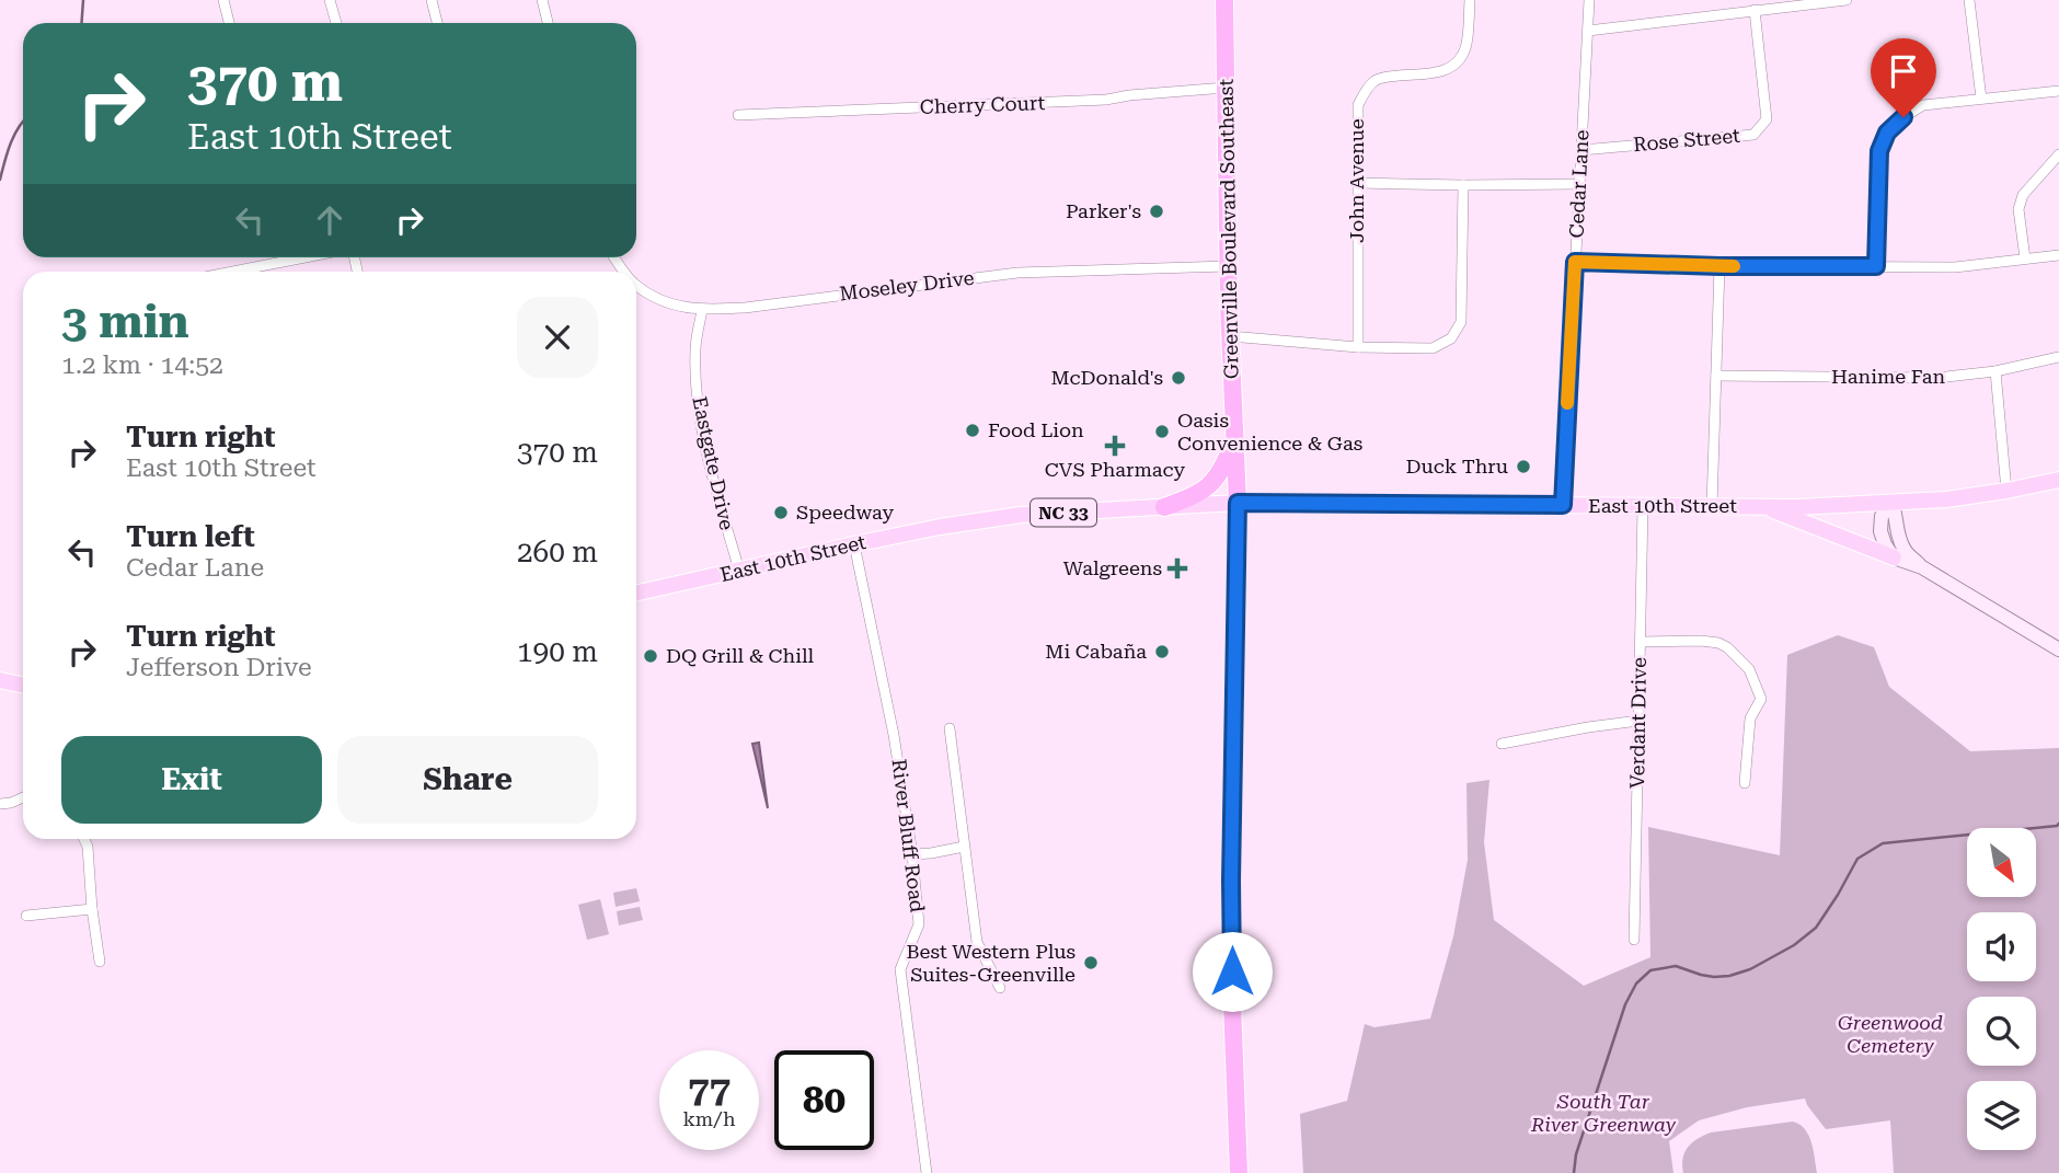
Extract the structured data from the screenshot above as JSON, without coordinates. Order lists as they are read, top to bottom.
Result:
{
  "streets": {
    "highway": ["Greenville Boulevard Southeast"],
    "main road": ["East 10th Street", "NC 33"],
    "street": [
      "Cherry Court",
      "Rose Street",
      "John Avenue",
      "Cedar Lane",
      "Moseley Drive",
      "Hanime Fan",
      "Eastgate Drive",
      "Verdant Drive",
      "River Bluff Road"
    ]
  },
  "crossings": [
    ["Cherry Court", "Greenville Boulevard Southeast"],
    ["Rose Street", "Cedar Lane"],
    ["Cedar Lane", "East 10th Street"],
    ["Greenville Boulevard Southeast", "Moseley Drive"],
    ["Greenville Boulevard Southeast", "East 10th Street"],
    ["Moseley Drive", "Eastgate Drive"],
    ["Eastgate Drive", "East 10th Street"],
    ["East 10th Street", "Verdant Drive"],
    ["East 10th Street", "River Bluff Road"]
  ],
  "parks": ["Greenwood Cemetery", "South Tar River Greenway"],
  "places": {
    "other": [
      "Parker's",
      "McDonald's",
      "Food Lion",
      "Oasis Convenience & Gas",
      "Duck Thru",
      "Speedway",
      "Mi Cabaña",
      "DQ Grill & Chill",
      "Best Western Plus Suites-Greenville"
    ],
    "health": ["CVS Pharmacy", "Walgreens"]
  },
  "north": "bottom right",
  "page": {
    "turn": ["370 m", "East 10th Street"],
    "heading": ["3 min", "1.2 km · 14:52"],
    "list": [
      {
        "name": "Turn right",
        "note": "East 10th Street",
        "value": "370 m"
      },
      {
        "name": "Turn left",
        "note": "Cedar Lane",
        "value": "260 m"
      },
      {
        "name": "Turn right",
        "note": "Jefferson Drive",
        "value": "190 m"
      }
    ],
    "buttons": ["Exit", "Share"],
    "speed": "77 km/h",
    "limit": "80"
  }
}
